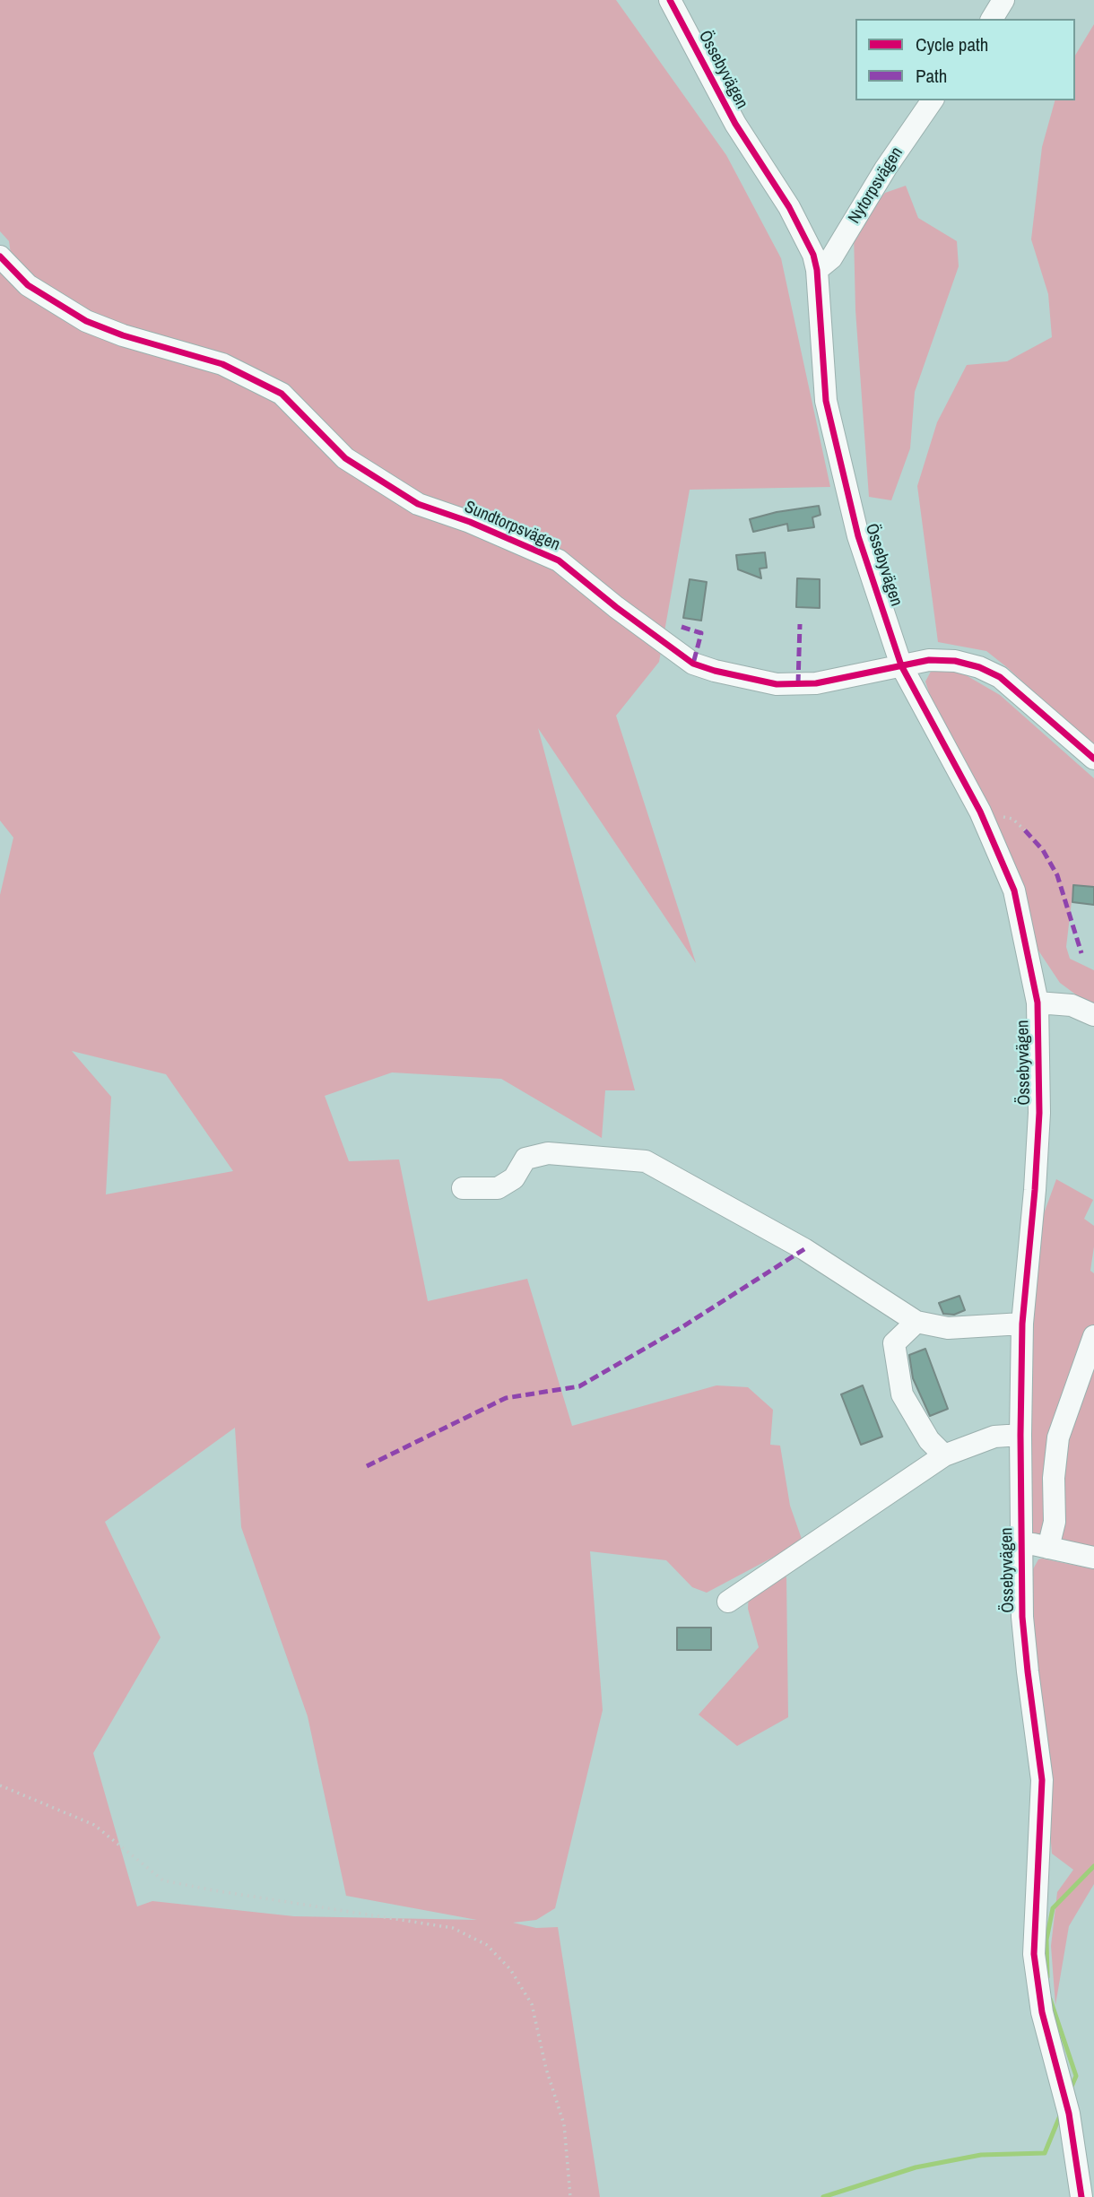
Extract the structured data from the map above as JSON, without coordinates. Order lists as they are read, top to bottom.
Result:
{
  "streets": {
    "street": ["Össebyvägen", "Nytorpsvägen", "Sundtorpsvägen"]
  },
  "crossings": [
    ["Össebyvägen", "Nytorpsvägen"],
    ["Össebyvägen", "Sundtorpsvägen"]
  ],
  "legend": ["Cycle path", "Path"]
}
